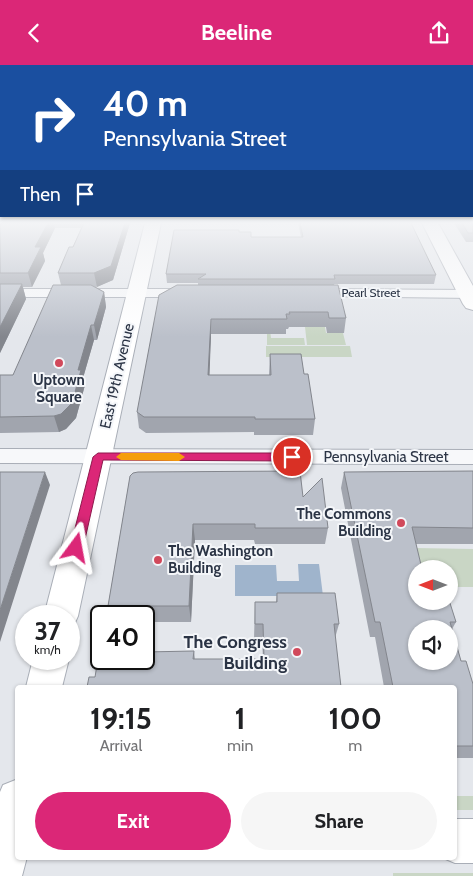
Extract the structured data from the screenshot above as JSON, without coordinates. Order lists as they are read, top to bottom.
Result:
{
  "streets": {
    "street": ["Pearl Street", "East 19th Avenue", "Pennsylvania Street"]
  },
  "crossings": [
    ["East 19th Avenue", "Pennsylvania Street"]
  ],
  "places": [
    "Uptown Square",
    "The Commons Building",
    "The Washington Building",
    "The Congress Building"
  ],
  "north": "left",
  "page": {
    "header": "Beeline",
    "turn": ["40 m", "Pennsylvania Street"],
    "then": "Then",
    "speed": "37 km/h",
    "limit": "40",
    "eta": [
      "19:15",
      "Arrival",
      "1",
      "min",
      "100",
      "m"
    ],
    "buttons": ["Exit", "Share"]
  }
}
